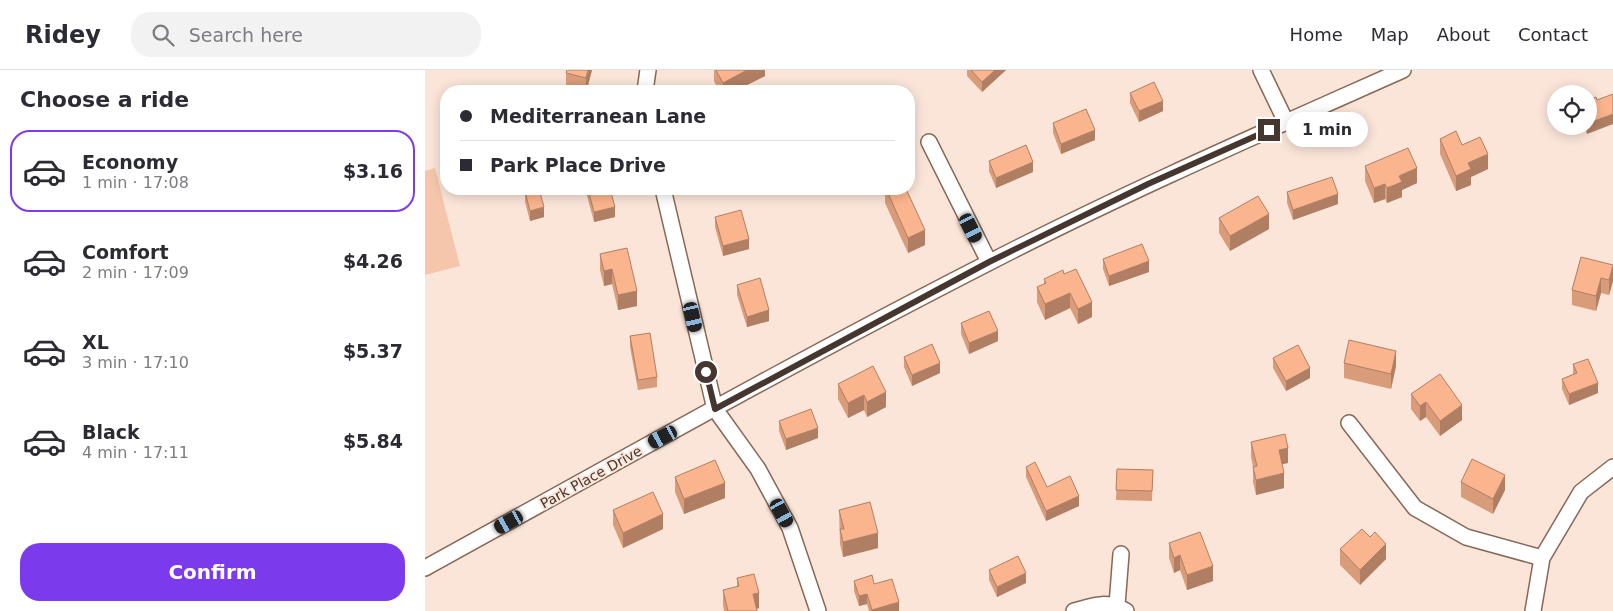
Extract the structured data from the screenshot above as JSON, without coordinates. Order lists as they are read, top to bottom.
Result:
{
  "streets": {
    "street": ["Park Place Drive"]
  },
  "page": {
    "header": "Ridey",
    "search": "Search here",
    "nav": [
      "Home",
      "Map",
      "About",
      "Contact"
    ],
    "heading": "Choose a ride",
    "banner": ["Mediterranean Lane", "Park Place Drive"],
    "bubble": "1 min",
    "list": [
      {
        "name": "Economy",
        "note": "1 min · 17:08",
        "value": "$3.16"
      },
      {
        "name": "Comfort",
        "note": "2 min · 17:09",
        "value": "$4.26"
      },
      {
        "name": "XL",
        "note": "3 min · 17:10",
        "value": "$5.37"
      },
      {
        "name": "Black",
        "note": "4 min · 17:11",
        "value": "$5.84"
      }
    ],
    "buttons": "Confirm"
  }
}
